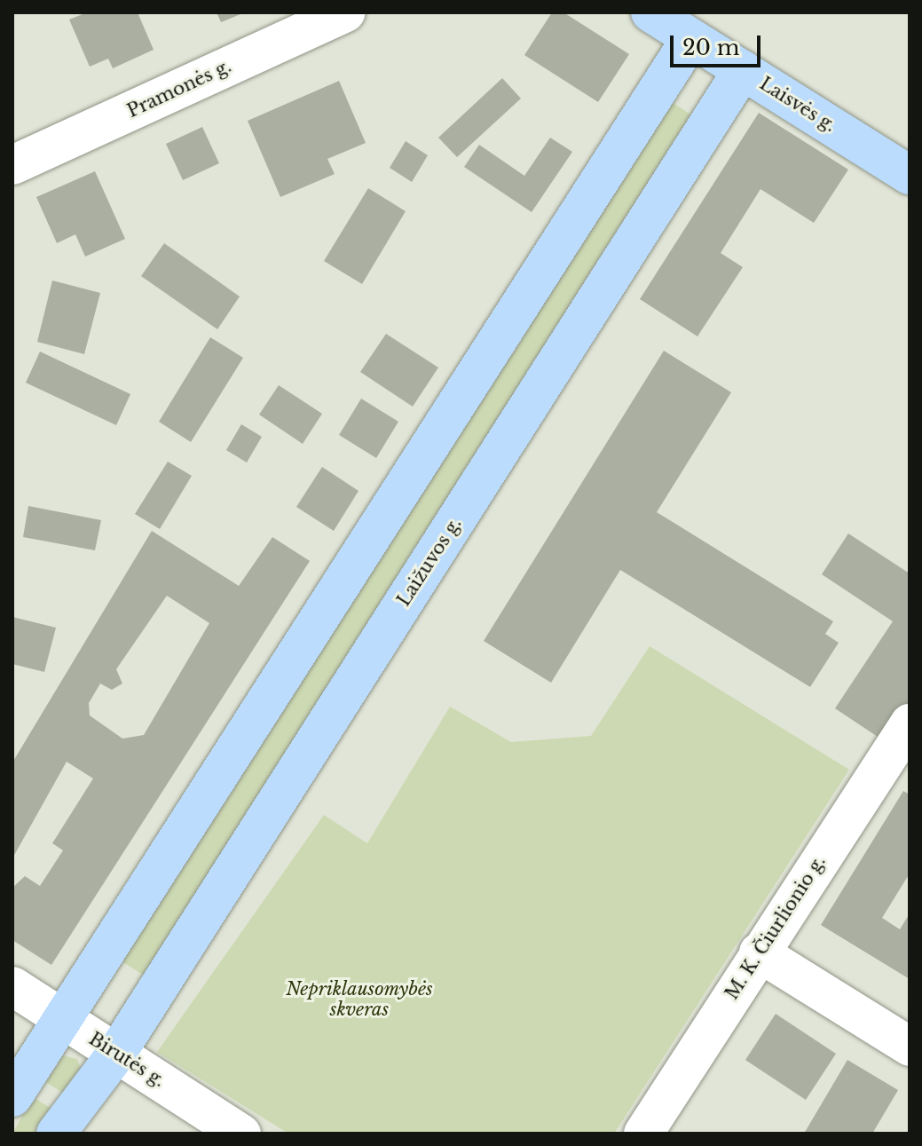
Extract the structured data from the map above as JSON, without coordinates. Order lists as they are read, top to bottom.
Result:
{
  "streets": {
    "main road": ["Laisvės g.", "Laižuvos g."],
    "street": ["Pramonės g.", "M. K. Čiurlionio g.", "Birutės g."]
  },
  "crossings": [
    ["Laisvės g.", "Laižuvos g."],
    ["Laižuvos g.", "Birutės g."]
  ],
  "parks": ["Nepriklausomybės skveras"],
  "scale_bar": "20 m"
}
